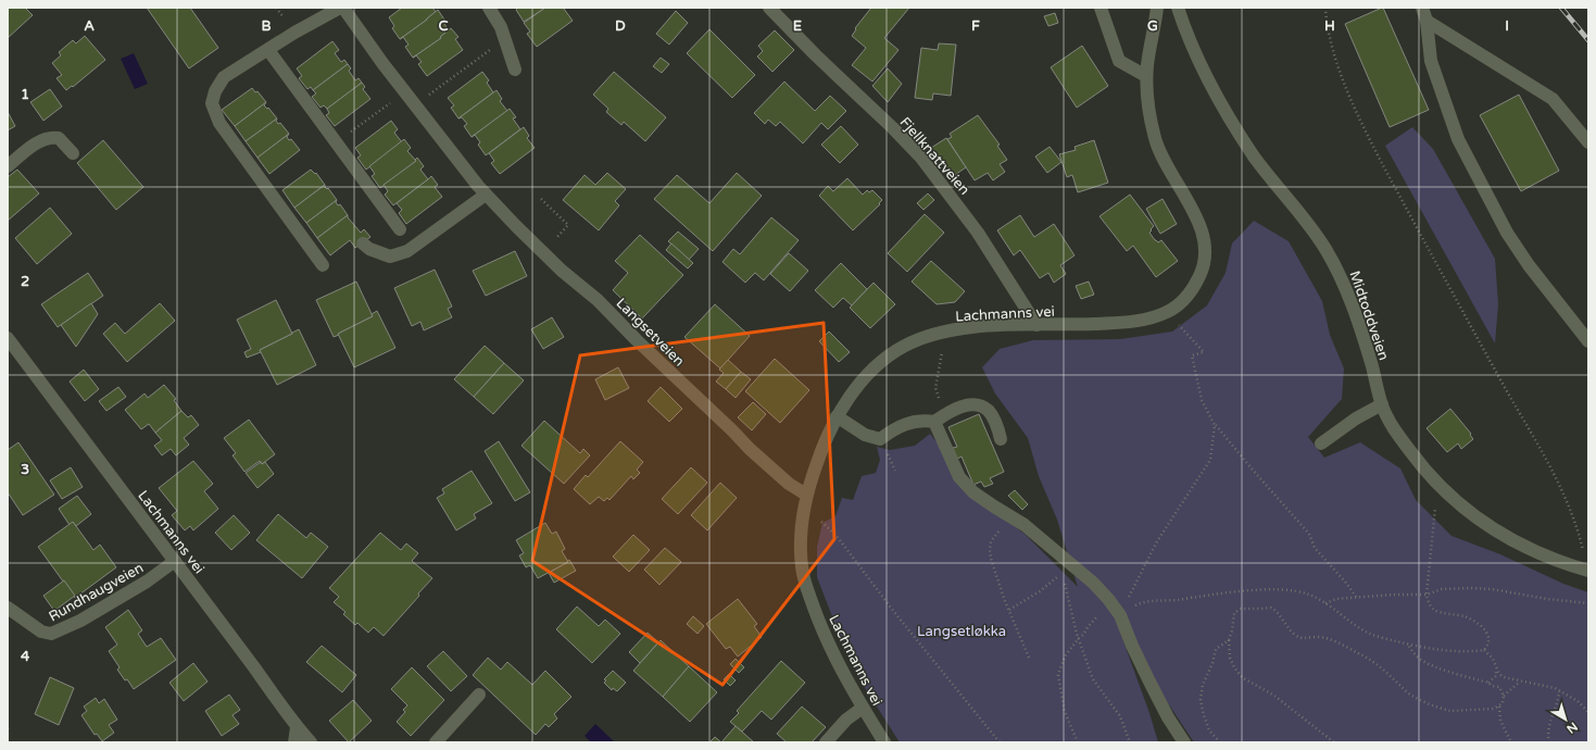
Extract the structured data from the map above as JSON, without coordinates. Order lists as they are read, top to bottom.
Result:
{
  "streets": {
    "street": [
      "Fjellknattveien",
      "Lachmanns vei",
      "Midtoddveien",
      "Langsetveien",
      "Rundhaugveien"
    ]
  },
  "crossings": [
    ["Fjellknattveien", "Lachmanns vei"],
    ["Lachmanns vei", "Langsetveien"],
    ["Lachmanns vei", "Rundhaugveien"]
  ],
  "parks": ["Langsetløkka"],
  "north": "bottom right",
  "grid": {
    "columns": [
      "A",
      "B",
      "C",
      "D",
      "E",
      "F",
      "G",
      "H",
      "I"
    ],
    "rows": [
      "1",
      "2",
      "3",
      "4"
    ]
  }
}
